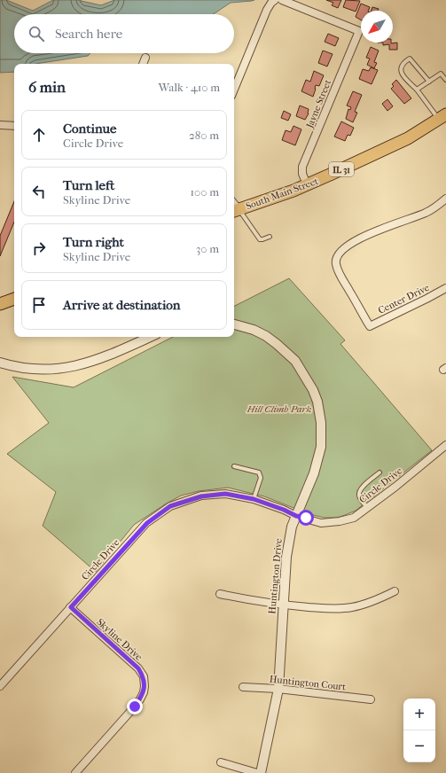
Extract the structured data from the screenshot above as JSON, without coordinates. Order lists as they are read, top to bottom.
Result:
{
  "streets": {
    "main road": ["IL 31", "South Main Street"],
    "street": [
      "Jayne Street",
      "Center Drive",
      "Circle Drive",
      "Huntington Drive",
      "Skyline Drive",
      "Huntington Court"
    ]
  },
  "crossings": [
    ["Jayne Street", "South Main Street"],
    ["Circle Drive", "Huntington Drive"],
    ["Circle Drive", "Skyline Drive"],
    ["Huntington Drive", "Huntington Court"]
  ],
  "parks": ["Hill Climb Park"],
  "north": "bottom left",
  "page": {
    "search": "Search here",
    "heading": ["6 min", "Walk · 410 m"],
    "list": [
      ["Continue", "Circle Drive", "280 m"],
      ["Turn left", "Skyline Drive", "100 m"],
      ["Turn right", "Skyline Drive", "30 m"],
      "Arrive at destination"
    ],
    "map_buttons": ["+", "−"]
  }
}
